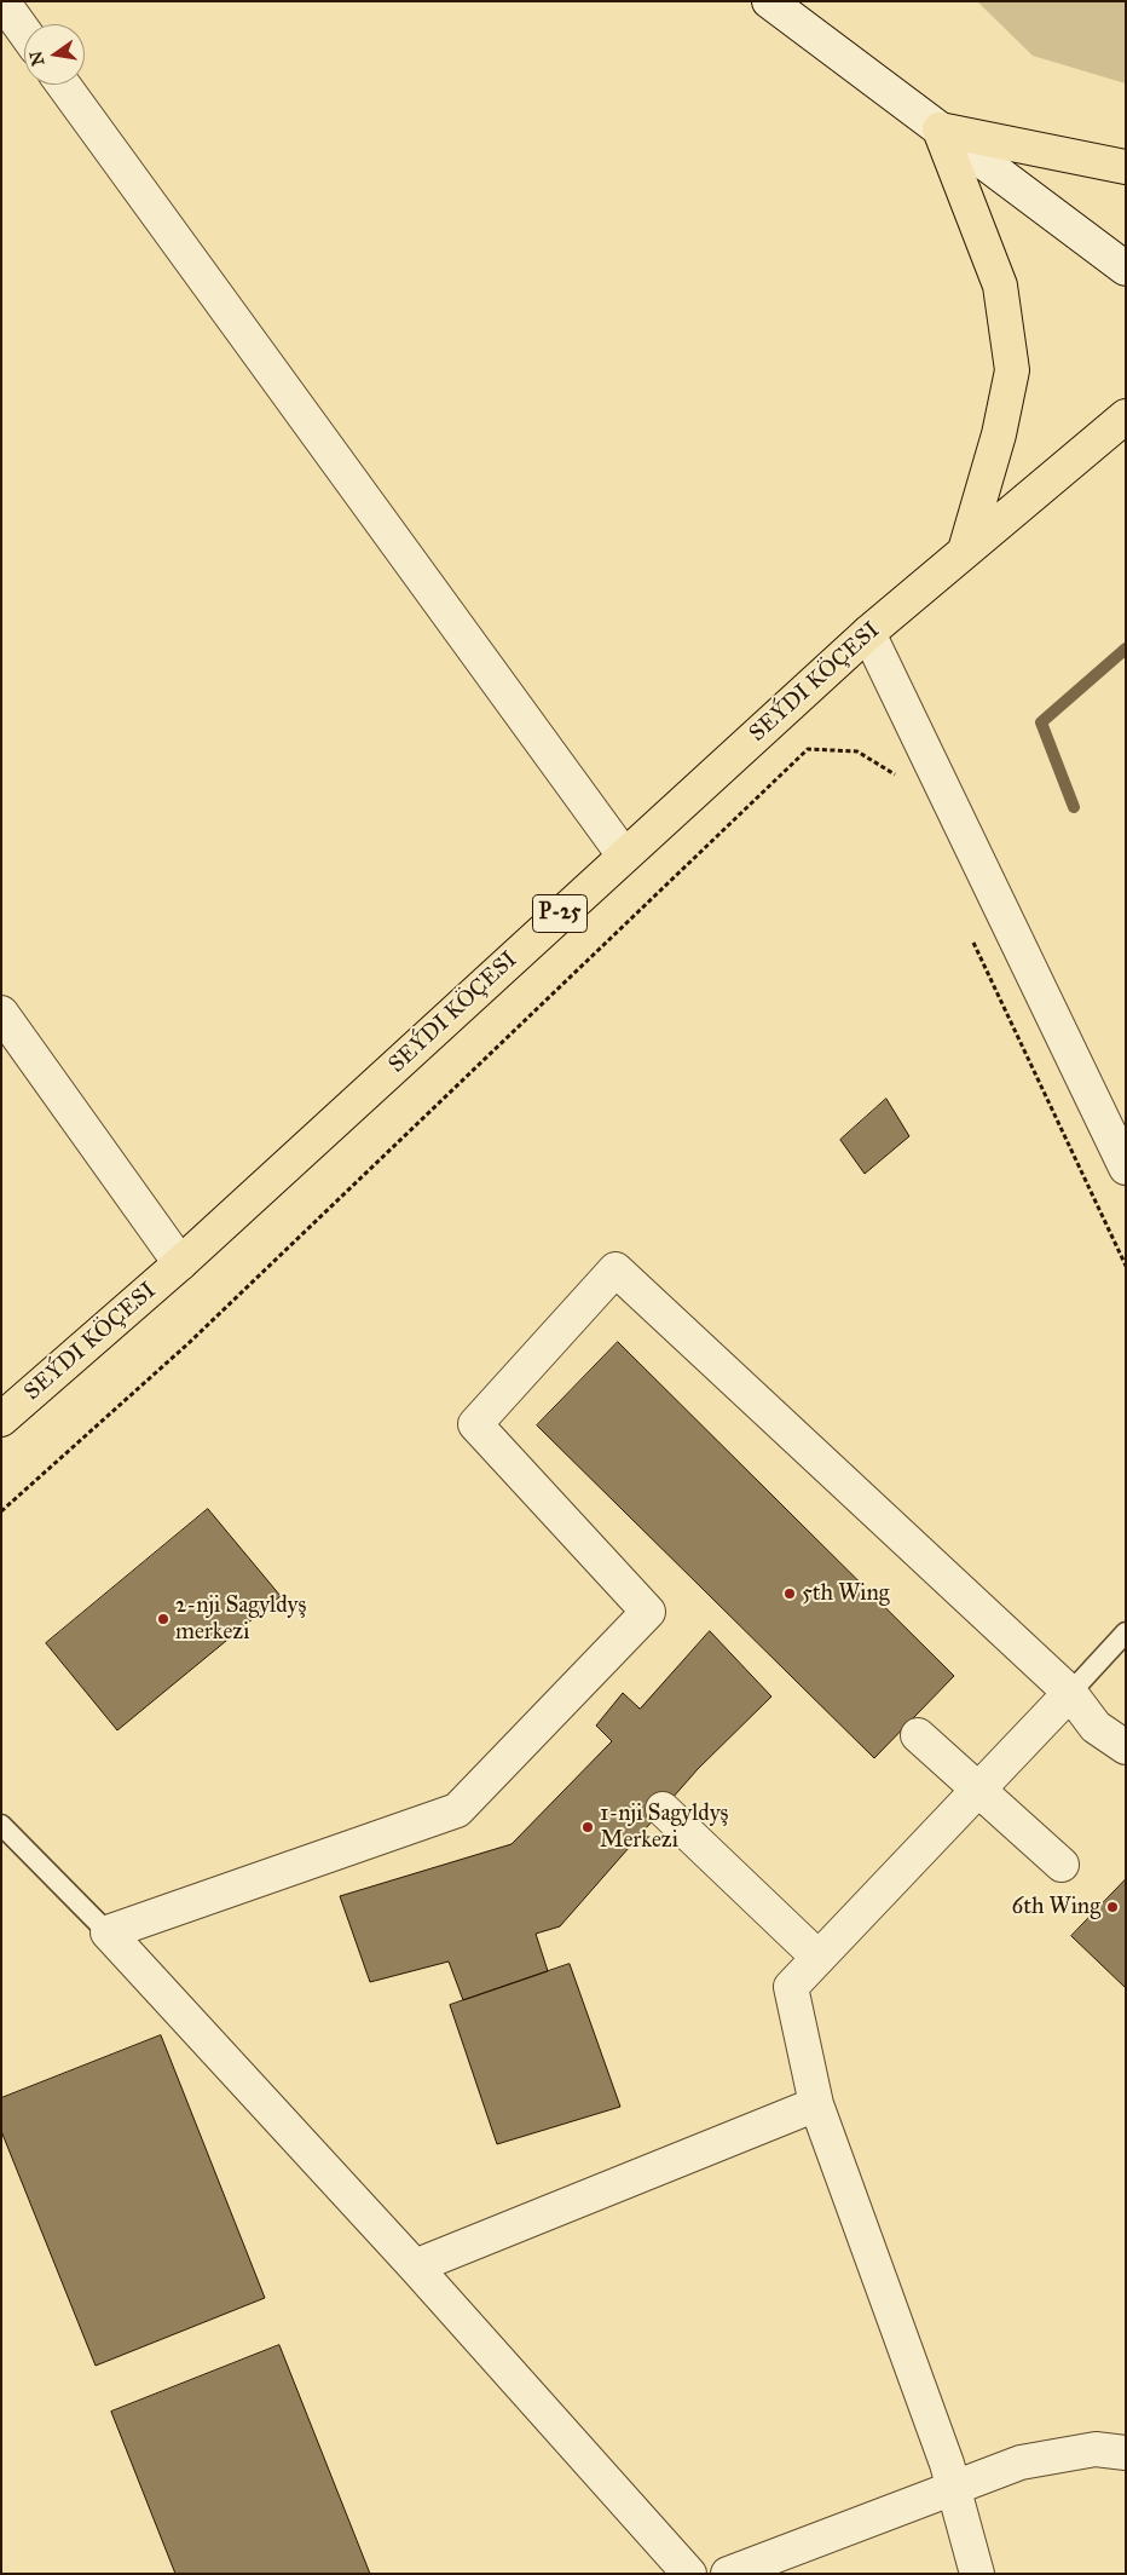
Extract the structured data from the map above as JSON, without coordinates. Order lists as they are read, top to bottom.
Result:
{
  "streets": {
    "main road": ["SEÝDI KÖÇESI", "P-25"]
  },
  "places": [
    "5th Wing",
    "2-nji Sagyldyş merkezi",
    "1-nji Sagyldyş Merkezi",
    "6th Wing"
  ],
  "north": "left"
}
